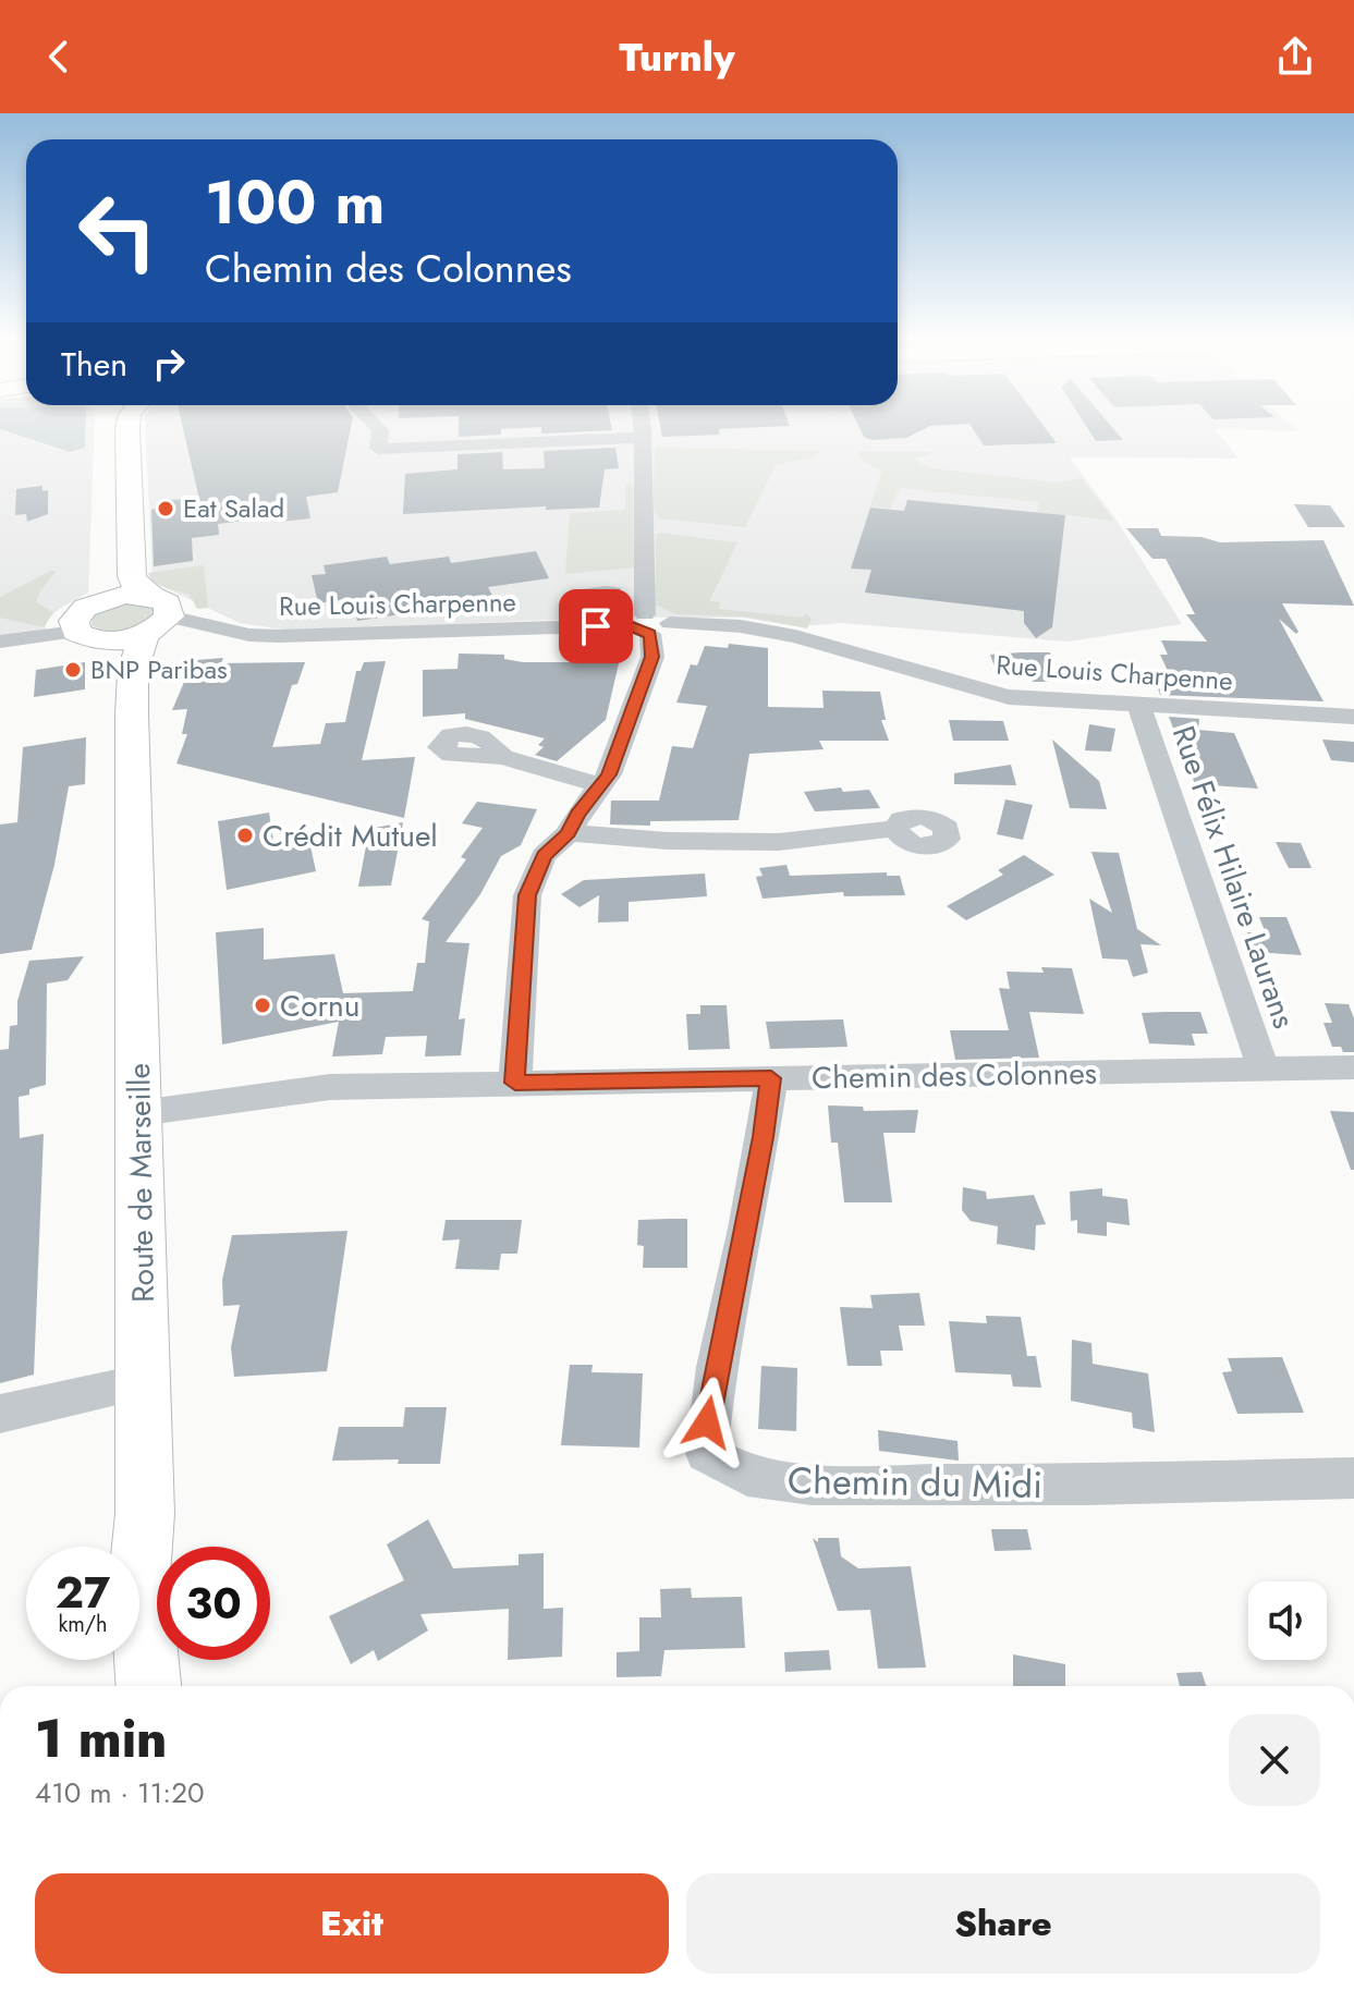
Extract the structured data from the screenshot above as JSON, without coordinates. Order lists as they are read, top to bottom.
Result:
{
  "streets": {
    "main road": ["Route de Marseille"],
    "street": [
      "Rue Louis Charpenne",
      "Rue Félix Hilaire Laurans",
      "Chemin des Colonnes",
      "Chemin du Midi"
    ]
  },
  "crossings": [
    ["Rue Louis Charpenne", "Rue Félix Hilaire Laurans"],
    ["Rue Félix Hilaire Laurans", "Chemin des Colonnes"],
    ["Chemin des Colonnes", "Route de Marseille"],
    ["Chemin des Colonnes", "Chemin du Midi"]
  ],
  "places": [
    "Eat Salad",
    "BNP Paribas",
    "Crédit Mutuel",
    "Cornu"
  ],
  "page": {
    "header": "Turnly",
    "turn": ["100 m", "Chemin des Colonnes"],
    "then": "Then",
    "speed": "27 km/h",
    "limit": "30",
    "heading": ["1 min", "410 m · 11:20"],
    "buttons": ["Exit", "Share"]
  }
}
